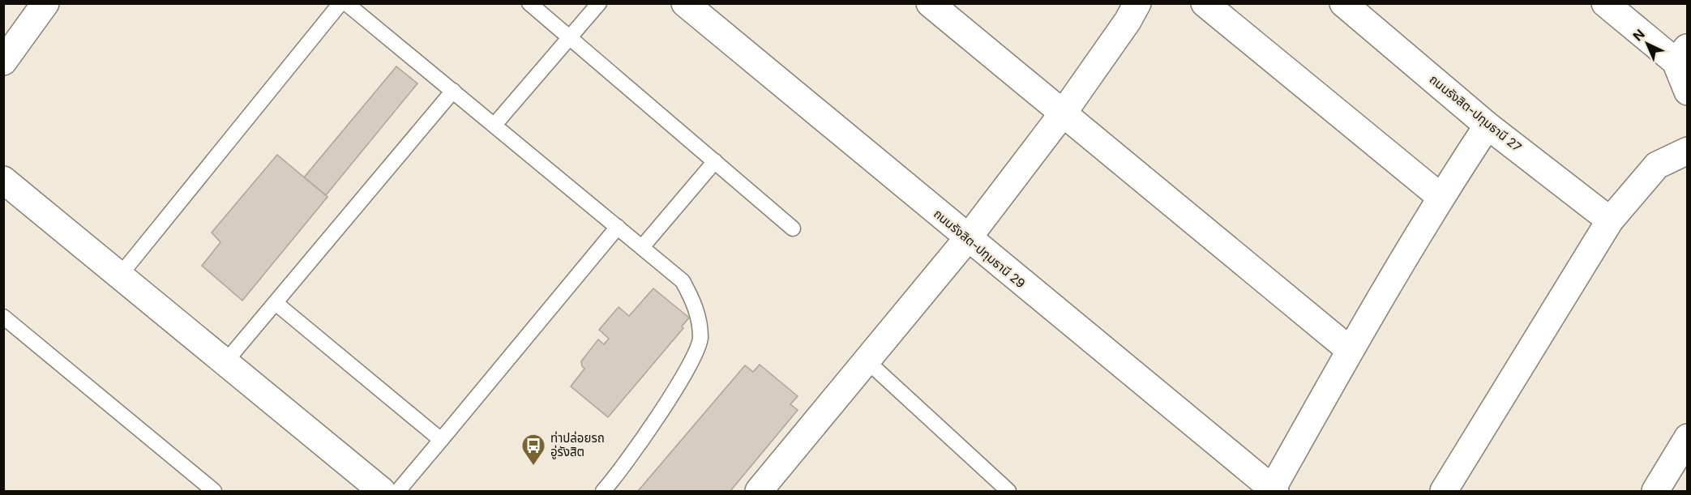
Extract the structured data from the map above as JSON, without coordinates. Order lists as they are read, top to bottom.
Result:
{
  "streets": {
    "street": ["ถนนรังสิต-ปทุมธานี 27", "ถนนรังสิต-ปทุมธานี 29"]
  },
  "places": {
    "bus stop": ["ท่าปล่อยรถ อู่รังสิต"]
  },
  "north": "top left"
}
